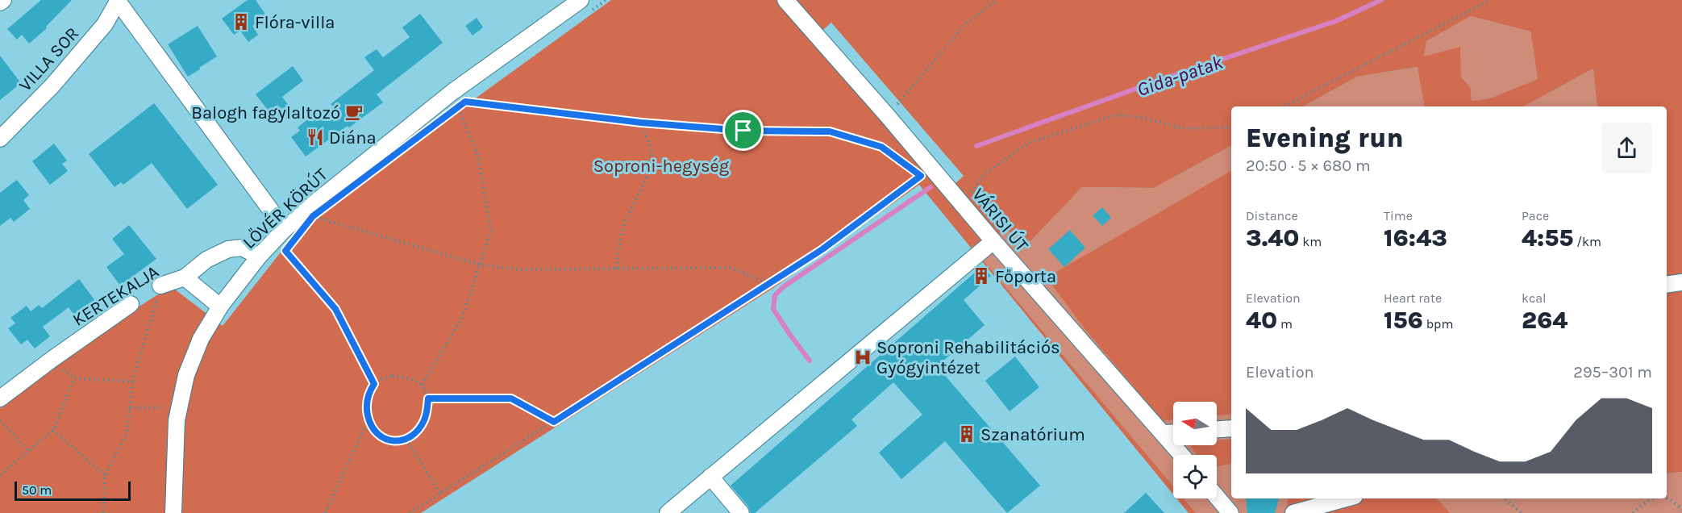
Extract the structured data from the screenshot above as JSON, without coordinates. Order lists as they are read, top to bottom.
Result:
{
  "streets": {
    "street": [
      "VILLA SOR",
      "LŐVÉR KÖRÚT",
      "VÁRISI ÚT",
      "KERTEKALJA"
    ]
  },
  "crossings": [
    ["LŐVÉR KÖRÚT", "KERTEKALJA"]
  ],
  "water": ["Gida-patak"],
  "parks": ["Soproni-hegység"],
  "places": {
    "building": ["Flóra-villa", "Főporta", "Szanatórium"],
    "cafe": ["Balogh fagylaltozó"],
    "restaurant": ["Diána"],
    "hospital": ["Soproni Rehabilitációs Gyógyintézet"]
  },
  "scale_bar": "50 m",
  "north": "left",
  "page": {
    "heading": ["Evening run", "20:50 · 5 × 680 m"],
    "stats": [
      ["Distance", "3.40 km"],
      ["Time", "16:43"],
      ["Pace", "4:55 /km"],
      ["Elevation", "40 m"],
      ["Heart rate", "156 bpm"],
      ["kcal", "264"]
    ],
    "chart": ["Elevation", "295–301 m"],
    "scale": "50 m"
  }
}
